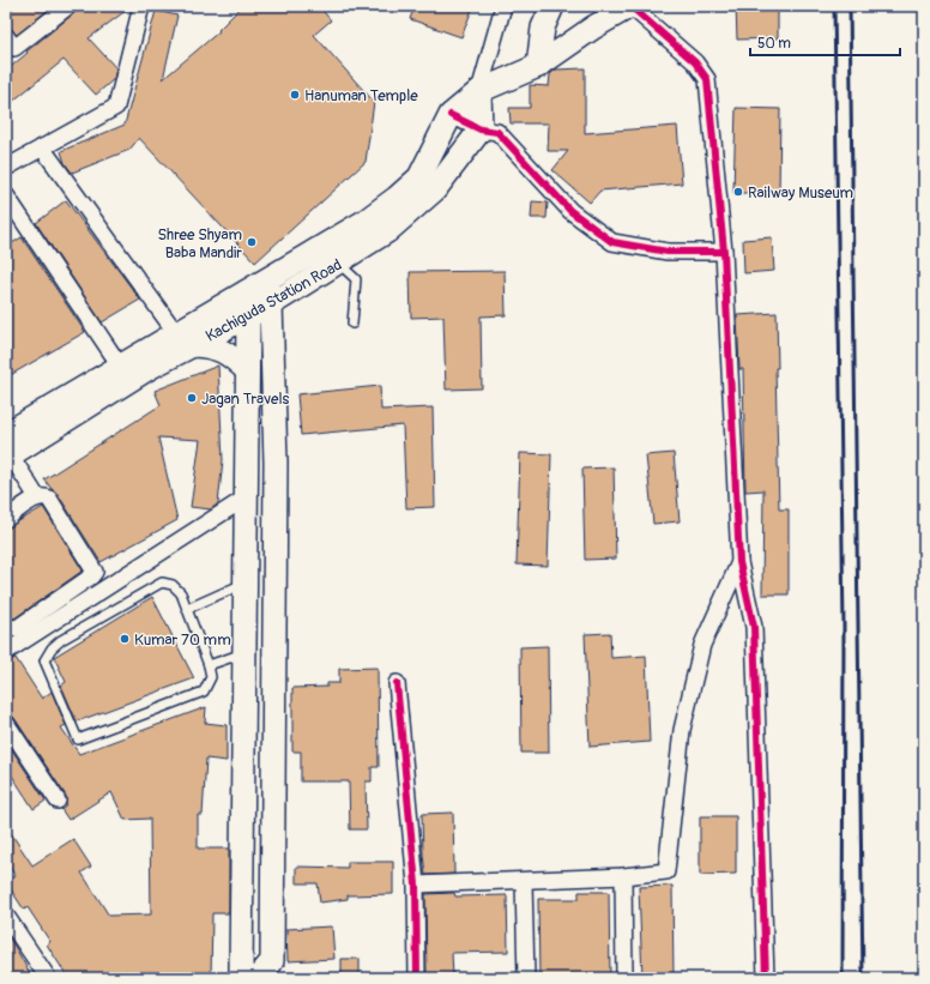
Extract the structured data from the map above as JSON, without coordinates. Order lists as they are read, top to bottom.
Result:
{
  "streets": {
    "main road": ["Kachiguda Station Road"]
  },
  "places": [
    "Hanuman Temple",
    "Railway Museum",
    "Shree Shyam Baba Mandir",
    "Jagan Travels",
    "Kumar 70 mm"
  ],
  "scale_bar": "50 m"
}
